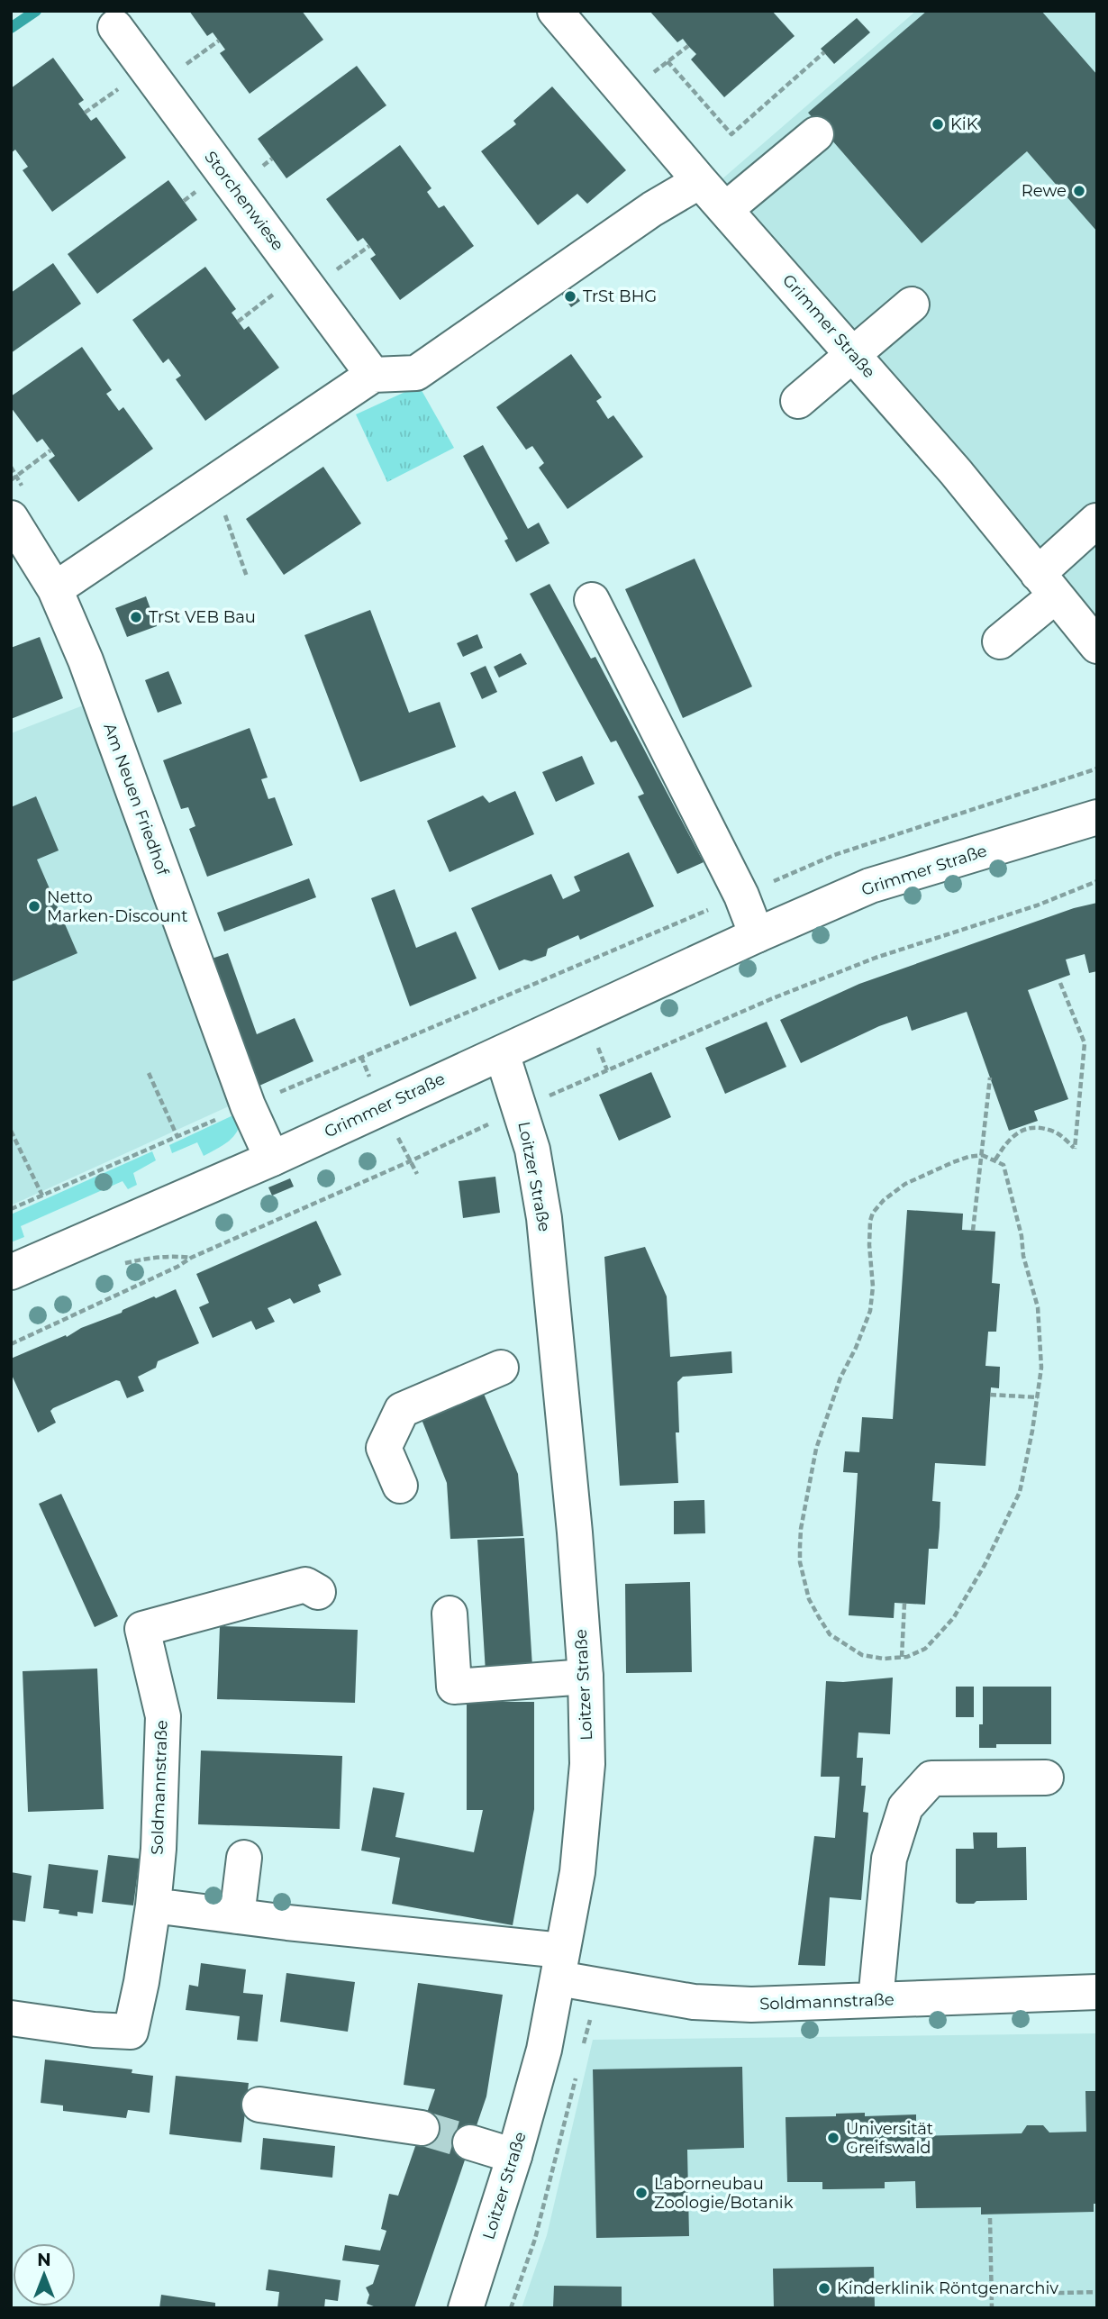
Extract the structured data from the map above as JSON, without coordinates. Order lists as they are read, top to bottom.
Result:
{
  "streets": {
    "street": [
      "Storchenwiese",
      "Grimmer Straße",
      "Am Neuen Friedhof",
      "Loitzer Straße",
      "Soldmannstraße"
    ]
  },
  "crossings": [
    ["Grimmer Straße", "Am Neuen Friedhof"],
    ["Grimmer Straße", "Loitzer Straße"],
    ["Loitzer Straße", "Soldmannstraße"]
  ],
  "places": [
    "KiK",
    "Rewe",
    "TrSt BHG",
    "TrSt VEB Bau",
    "Netto Marken-Discount",
    "Universität Greifswald",
    "Laborneubau Zoologie/Botanik",
    "Kinderklinik Röntgenarchiv"
  ],
  "north": "top"
}
